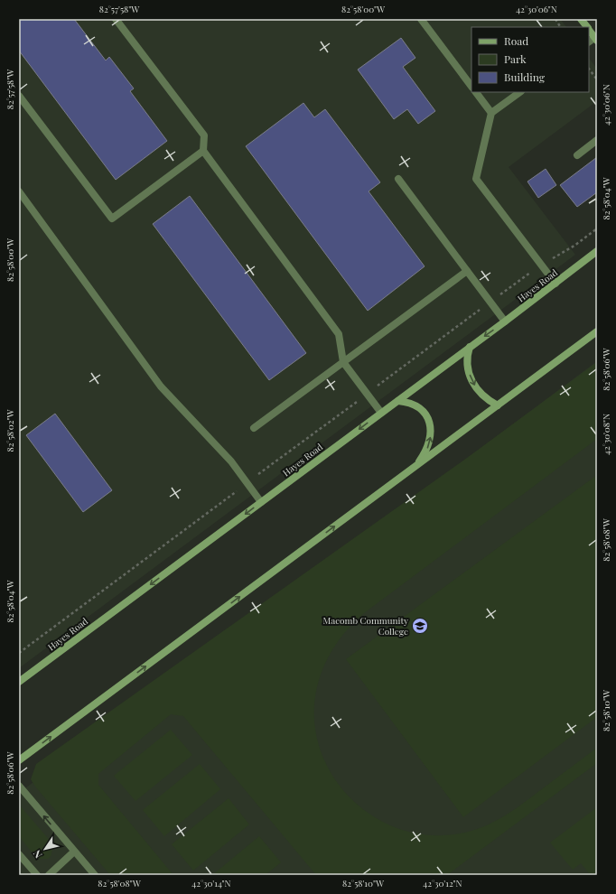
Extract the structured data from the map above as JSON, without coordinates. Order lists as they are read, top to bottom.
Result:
{
  "streets": {
    "street": ["Hayes Road"]
  },
  "places": {
    "school or university": ["Macomb Community College"]
  },
  "legend": ["Road", "Park", "Building"],
  "north": "bottom left",
  "coordinates": [
    "82°57'58\"W",
    "82°58'00\"W",
    "42°30'06\"N",
    "82°58'04\"W",
    "82°58'06\"W",
    "82°58'02\"W",
    "42°30'08\"N",
    "82°58'08\"W",
    "82°58'10\"W",
    "42°30'14\"N",
    "42°30'12\"N"
  ]
}
